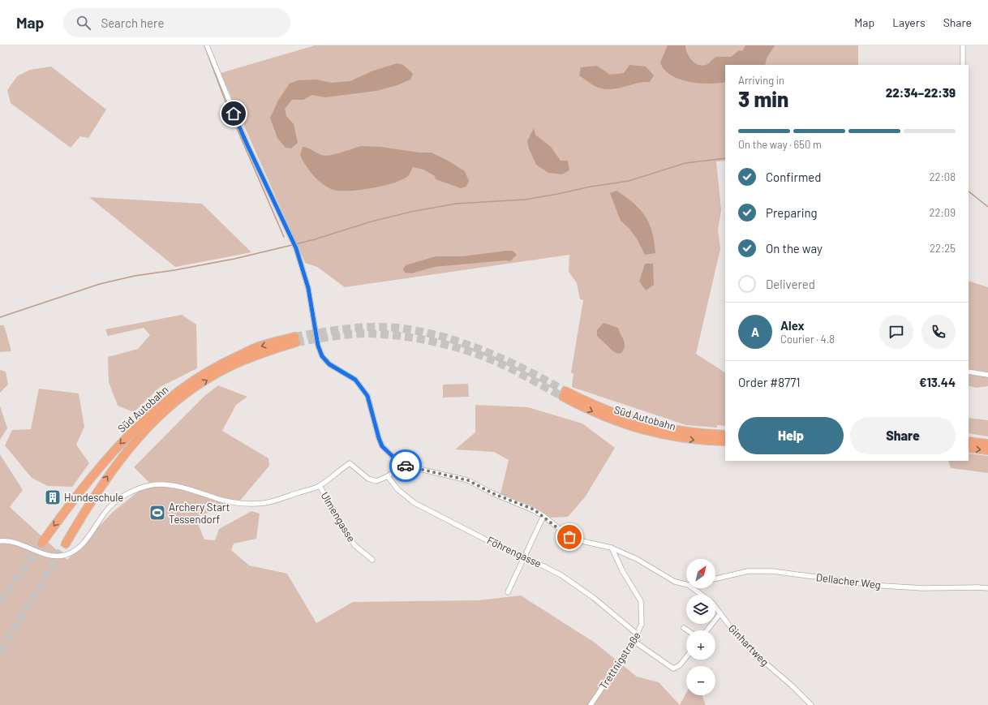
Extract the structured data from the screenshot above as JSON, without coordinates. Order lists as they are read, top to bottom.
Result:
{
  "streets": {
    "highway": ["Süd Autobahn"],
    "street": [
      "Ulmengasse",
      "Föhrengasse",
      "Dellacher Weg",
      "Ginhartweg",
      "Trettnigstraße"
    ]
  },
  "crossings": [
    ["Föhrengasse", "Trettnigstraße"]
  ],
  "places": {
    "building": ["Hundeschule"],
    "sports": ["Archery Start Tessendorf"]
  },
  "north": "top right",
  "page": {
    "header": "Map",
    "search": "Search here",
    "nav": ["Map", "Layers", "Share"],
    "heading": ["3 min", "Arriving in", "22:34–22:39"],
    "panel": [
      "Alex",
      "Courier · 4.8",
      "Order #8771",
      "€13.44"
    ],
    "bar": "On the way · 650 m",
    "list": [
      ["Confirmed", "22:08"],
      ["Preparing", "22:09"],
      ["On the way", "22:25"],
      "Delivered"
    ],
    "round": "A",
    "buttons": ["Help", "Share"],
    "map_buttons": ["+", "−"]
  }
}
